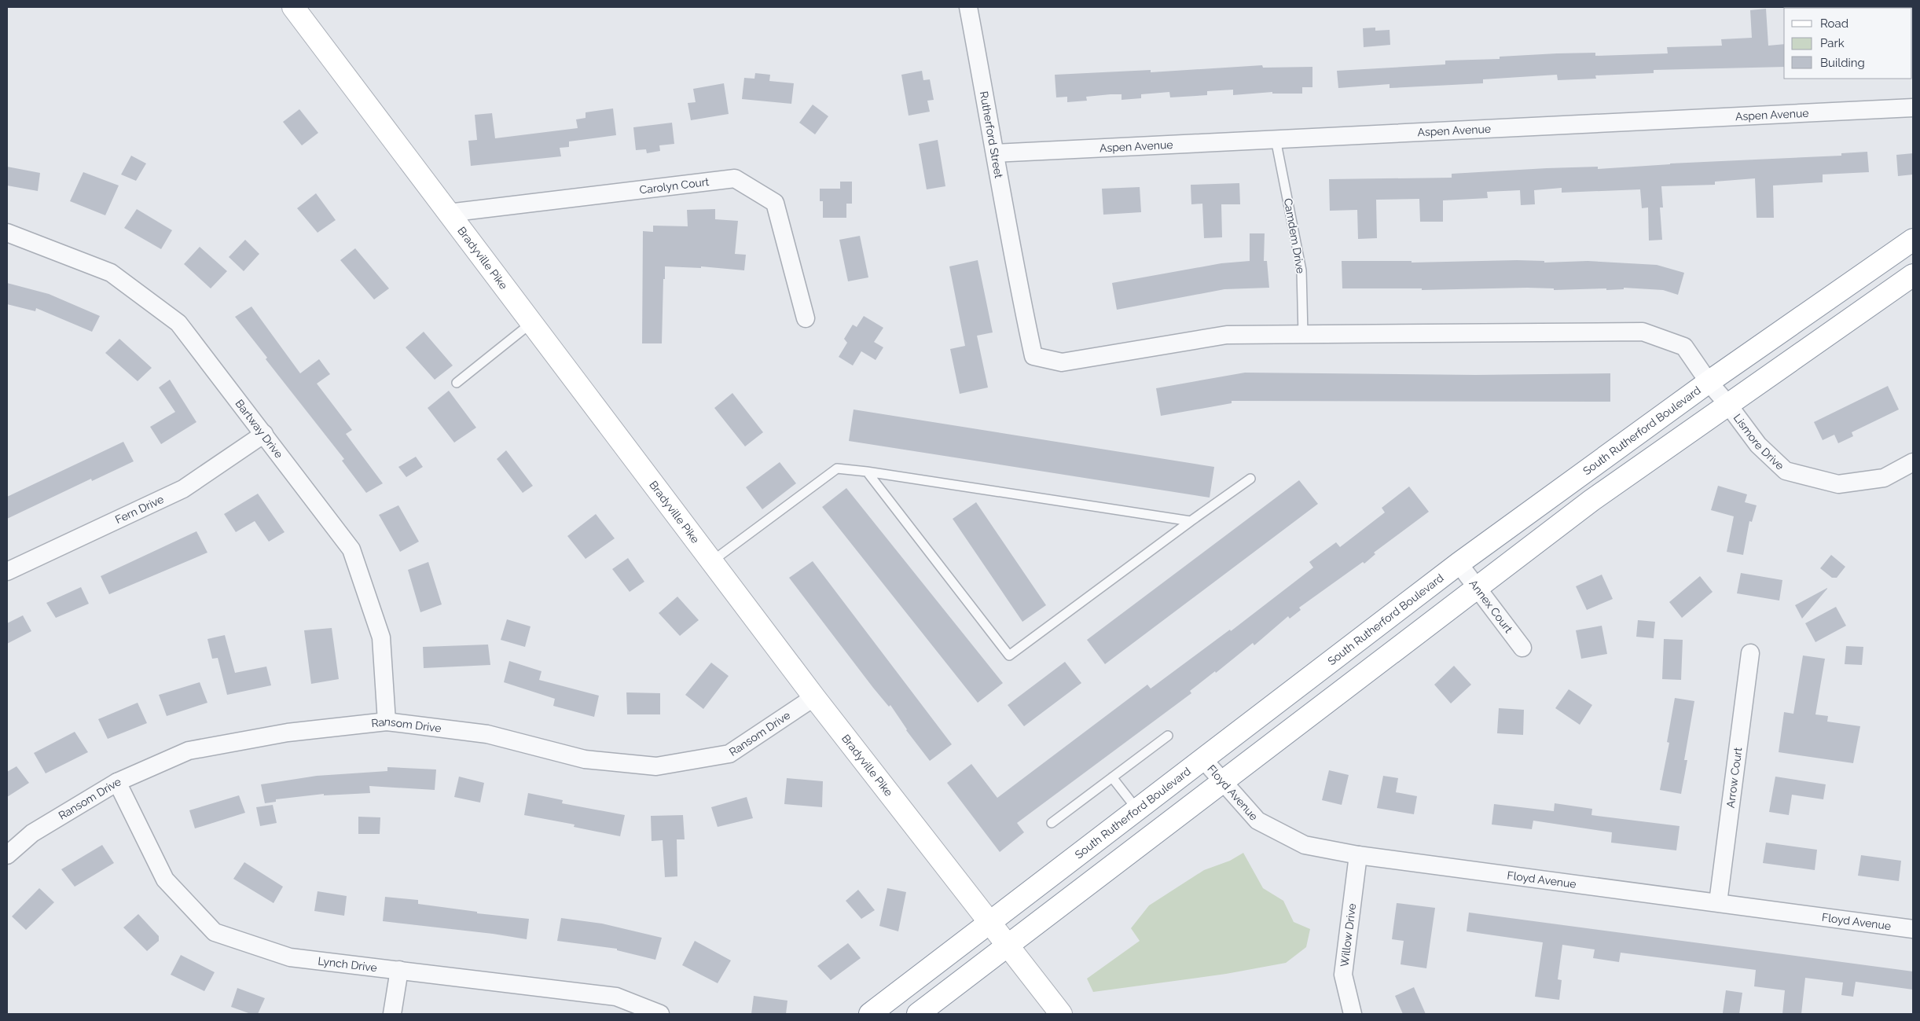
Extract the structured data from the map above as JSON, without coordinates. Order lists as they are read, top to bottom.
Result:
{
  "streets": {
    "main road": ["Bradyville Pike", "South Rutherford Boulevard"],
    "street": [
      "Aspen Avenue",
      "Rutherford Street",
      "Carolyn Court",
      "Bartway Drive",
      "Lismore Drive",
      "Fern Drive",
      "Annex Court",
      "Ransom Drive",
      "Arrow Court",
      "Floyd Avenue",
      "Willow Drive",
      "Lynch Drive"
    ],
    "lane": ["Camdem Drive"]
  },
  "crossings": [
    ["Aspen Avenue", "Rutherford Street"],
    ["Aspen Avenue", "Camdem Drive"],
    ["Rutherford Street", "Camdem Drive"],
    ["Rutherford Street", "Lismore Drive"],
    ["Carolyn Court", "Bradyville Pike"],
    ["Camdem Drive", "Lismore Drive"],
    ["Bradyville Pike", "South Rutherford Boulevard"],
    ["Bradyville Pike", "Ransom Drive"],
    ["Bartway Drive", "Fern Drive"],
    ["Bartway Drive", "Ransom Drive"],
    ["South Rutherford Boulevard", "Lismore Drive"],
    ["South Rutherford Boulevard", "Annex Court"],
    ["South Rutherford Boulevard", "Floyd Avenue"],
    ["Ransom Drive", "Lynch Drive"],
    ["Arrow Court", "Floyd Avenue"],
    ["Floyd Avenue", "Willow Drive"]
  ],
  "legend": ["Road", "Park", "Building"]
}
